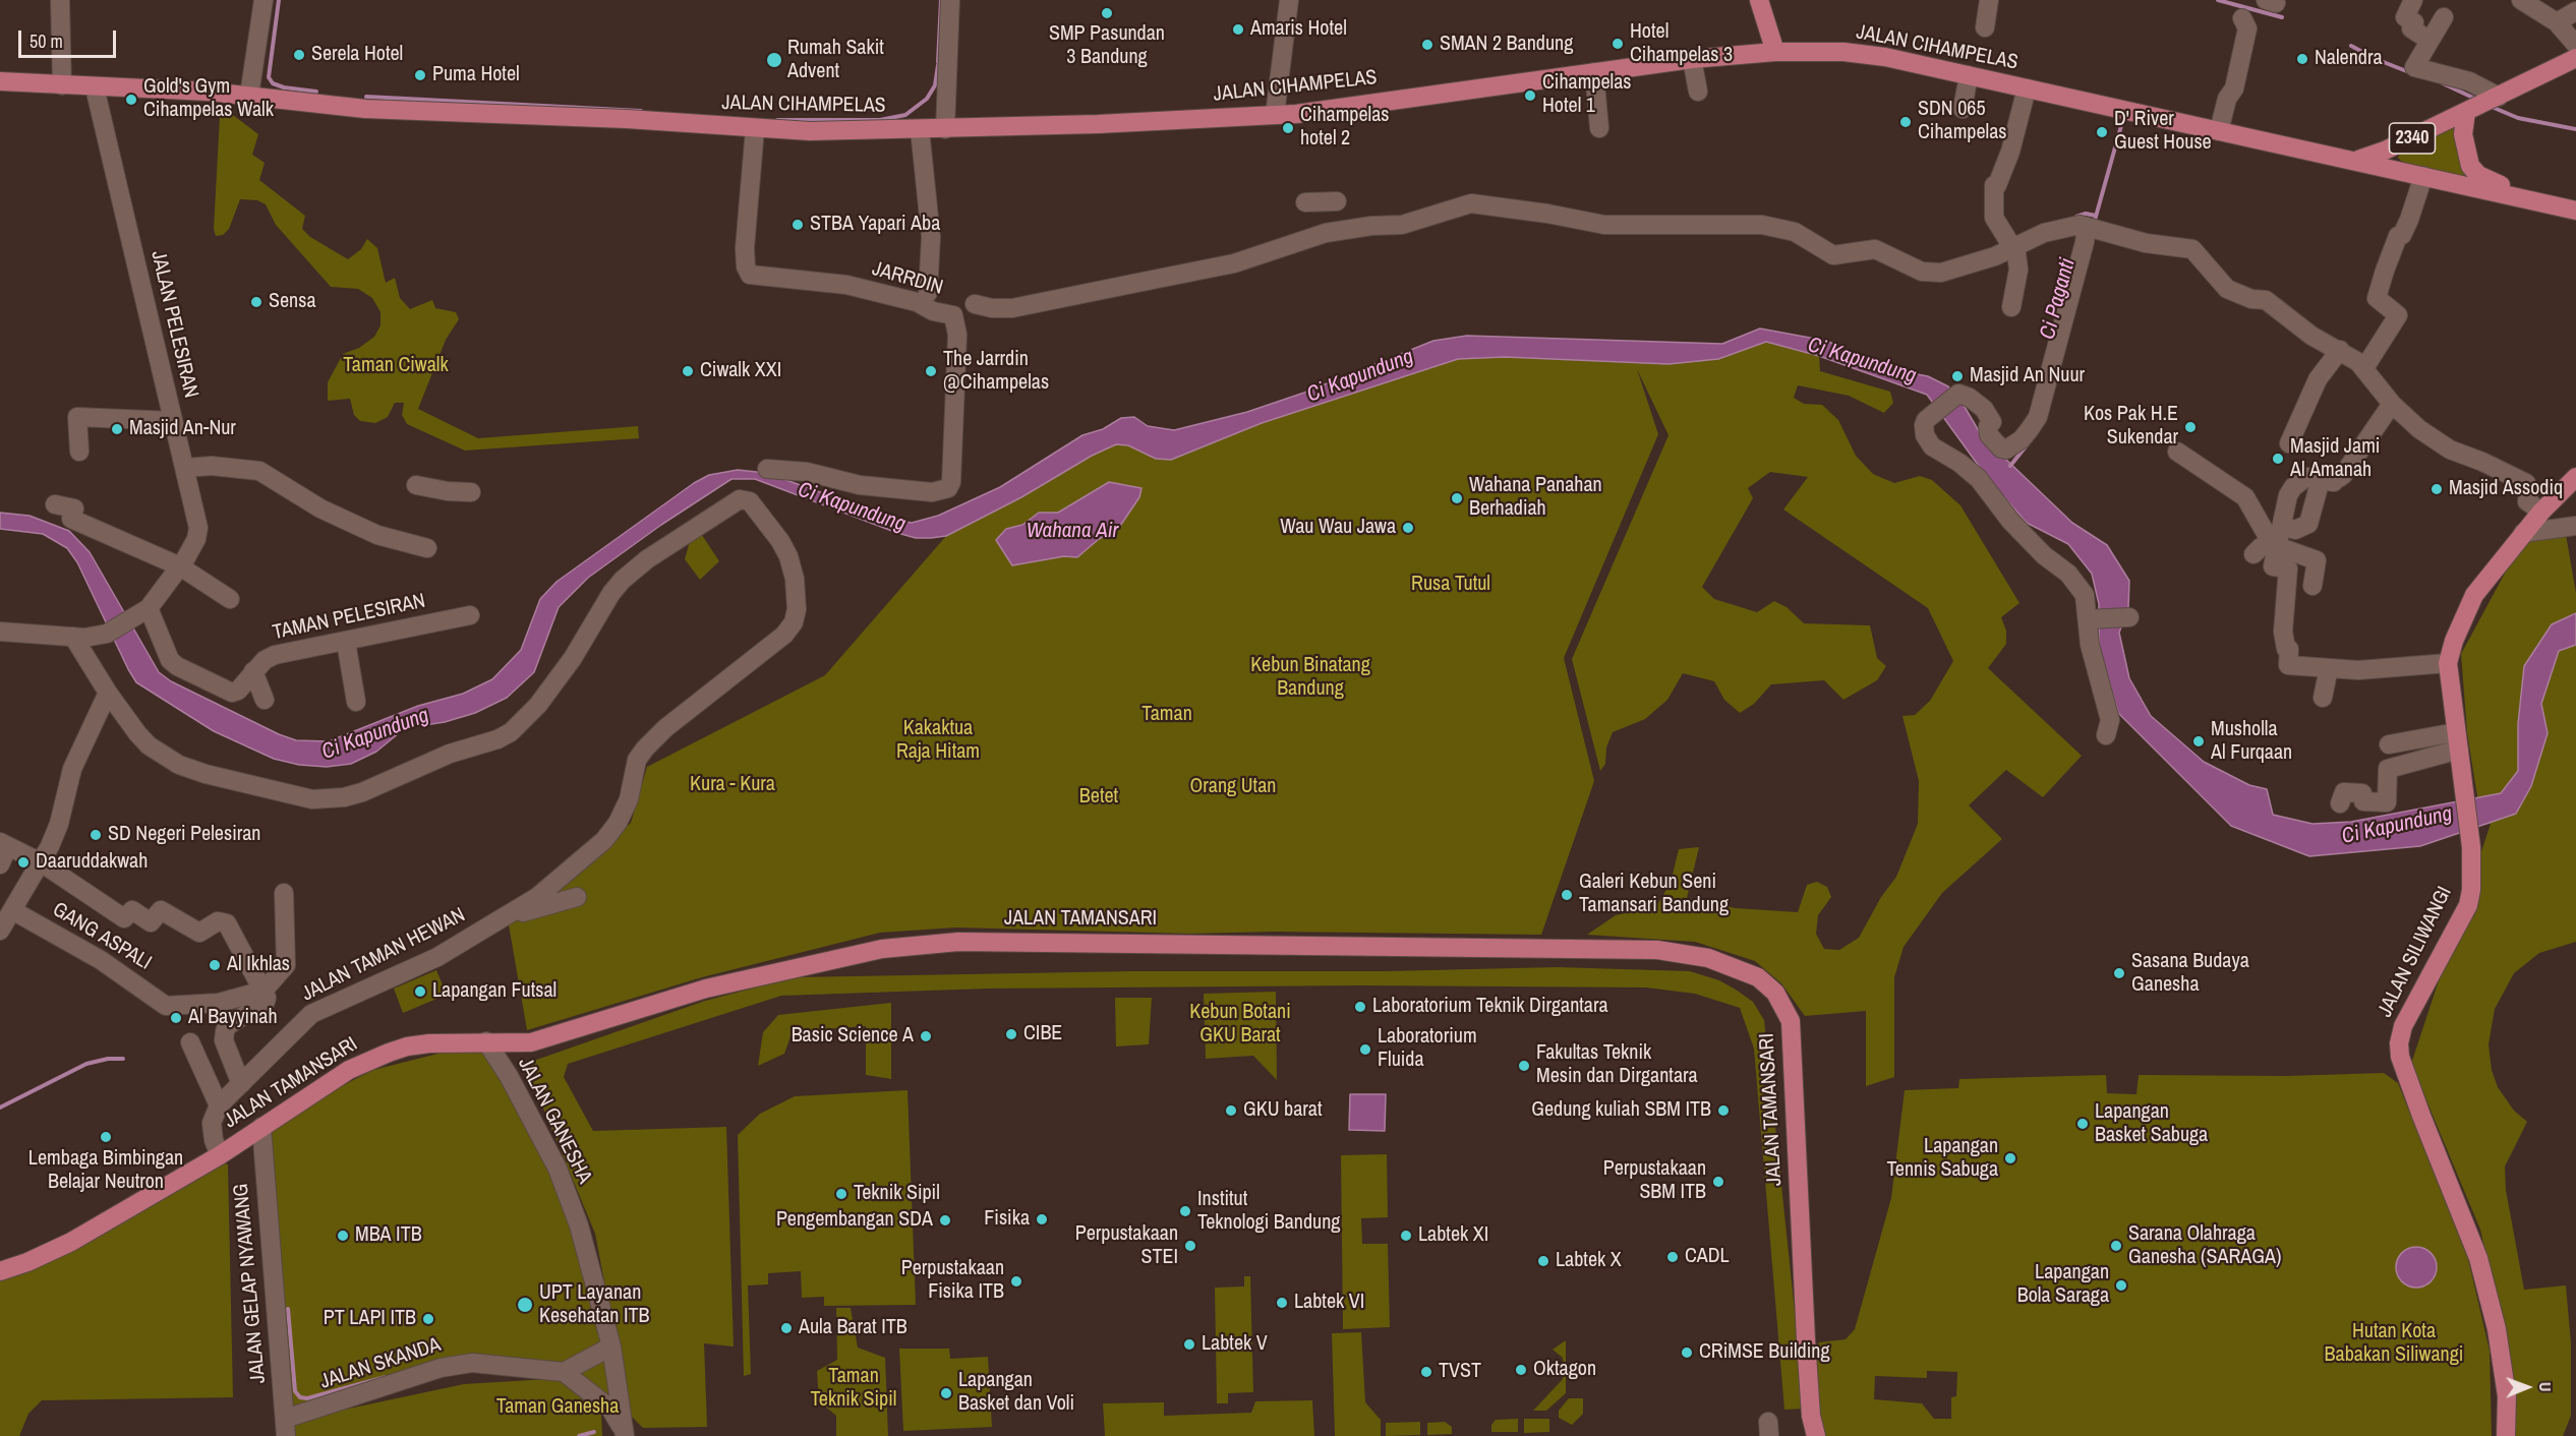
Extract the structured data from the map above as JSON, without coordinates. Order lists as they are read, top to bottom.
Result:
{
  "streets": {
    "main road": [
      "JALAN CIHAMPELAS",
      "2340",
      "JALAN TAMANSARI",
      "JALAN SILIWANGI"
    ],
    "street": [
      "JARRDIN",
      "JALAN PELESIRAN",
      "TAMAN PELESIRAN",
      "GANG ASPALI",
      "JALAN TAMAN HEWAN",
      "JALAN GANESHA",
      "JALAN GELAP NYAWANG",
      "JALAN SKANDA"
    ]
  },
  "crossings": [
    ["JALAN CIHAMPELAS", "2340"],
    ["JALAN CIHAMPELAS", "JARRDIN"],
    ["JALAN CIHAMPELAS", "JALAN PELESIRAN"],
    ["JALAN PELESIRAN", "TAMAN PELESIRAN"],
    ["JALAN TAMANSARI", "JALAN GANESHA"],
    ["JALAN TAMANSARI", "JALAN GELAP NYAWANG"],
    ["JALAN GELAP NYAWANG", "JALAN SKANDA"]
  ],
  "water": ["Ci Paganti", "Ci Kapundung", "Wahana Air"],
  "parks": [
    "Taman Ciwalk",
    "Rusa Tutul",
    "Kebun Binatang Bandung",
    "Taman",
    "Kakaktua Raja Hitam",
    "Kura - Kura",
    "Orang Utan",
    "Betet",
    "Kebun Botani GKU Barat",
    "Hutan Kota Babakan Siliwangi",
    "Taman Teknik Sipil",
    "Taman Ganesha"
  ],
  "places": [
    "SMP Pasundan 3 Bandung",
    "Amaris Hotel",
    "Hotel Cihampelas 3",
    "SMAN 2 Bandung",
    "Serela Hotel",
    "Nalendra",
    "Rumah Sakit Advent",
    "Puma Hotel",
    "Cihampelas Hotel 1",
    "Gold's Gym Cihampelas Walk",
    "SDN 065 Cihampelas",
    "Cihampelas hotel 2",
    "D' River Guest House",
    "STBA Yapari Aba",
    "Sensa",
    "Ciwalk XXI",
    "The Jarrdin @Cihampelas",
    "Masjid An Nuur",
    "Kos Pak H.E Sukendar",
    "Masjid An-Nur",
    "Masjid Jami Al Amanah",
    "Masjid Assodiq",
    "Wahana Panahan Berhadiah",
    "Wau Wau Jawa",
    "Musholla Al Furqaan",
    "SD Negeri Pelesiran",
    "Daaruddakwah",
    "Galeri Kebun Seni Tamansari Bandung",
    "Al Ikhlas",
    "Sasana Budaya Ganesha",
    "Lapangan Futsal",
    "Laboratorium Teknik Dirgantara",
    "Al Bayyinah",
    "CIBE",
    "Basic Science A",
    "Laboratorium Fluida",
    "Fakultas Teknik Mesin dan Dirgantara",
    "GKU barat",
    "Gedung kuliah SBM ITB",
    "Lapangan Basket Sabuga",
    "Lembaga Bimbingan Belajar Neutron",
    "Lapangan Tennis Sabuga",
    "Perpustakaan SBM ITB",
    "Teknik Sipil",
    "Institut Teknologi Bandung",
    "Fisika",
    "Pengembangan SDA",
    "MBA ITB",
    "Labtek XI",
    "Perpustakaan STEI",
    "Sarana Olahraga Ganesha (SARAGA)",
    "CADL",
    "Labtek X",
    "Perpustakaan Fisika ITB",
    "Lapangan Bola Saraga",
    "Labtek VI",
    "UPT Layanan Kesehatan ITB",
    "PT LAPI ITB",
    "Aula Barat ITB",
    "Labtek V",
    "CRiMSE Building",
    "Oktagon",
    "TVST",
    "Lapangan Basket dan Voli"
  ],
  "scale_bar": "50 m",
  "north": "right"
}
